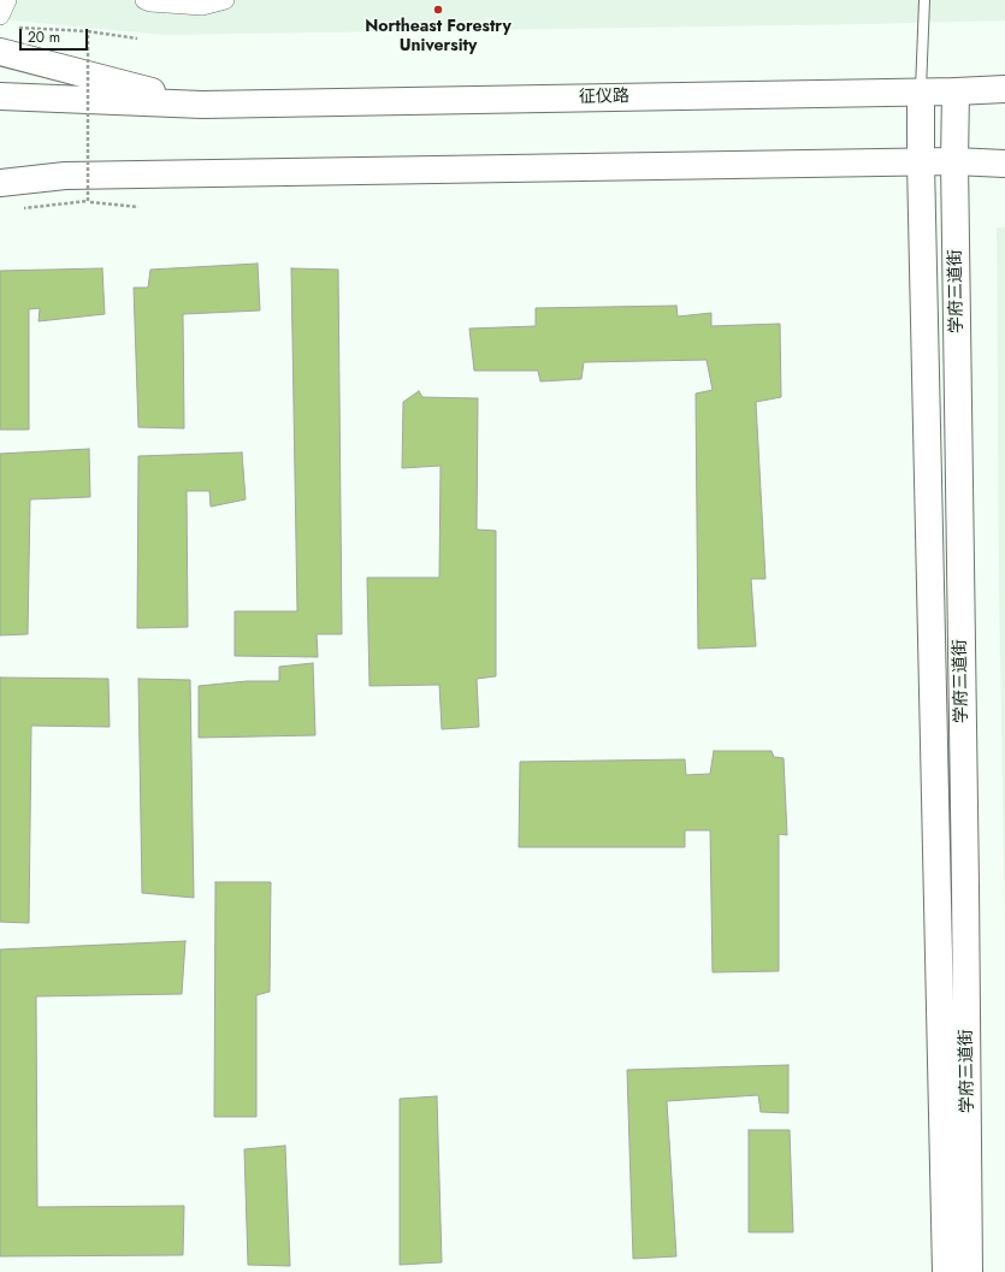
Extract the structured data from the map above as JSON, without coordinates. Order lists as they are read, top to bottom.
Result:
{
  "streets": {
    "main road": ["征仪路", "学府三道街"]
  },
  "crossings": [
    ["征仪路", "学府三道街"]
  ],
  "places": ["Northeast Forestry University"],
  "scale_bar": "20 m"
}
